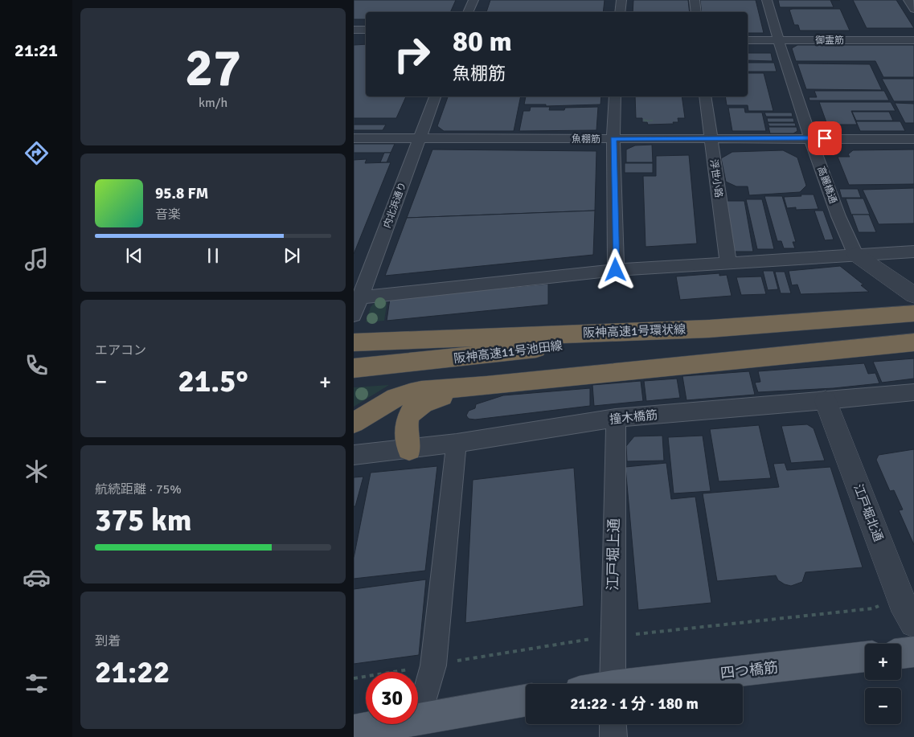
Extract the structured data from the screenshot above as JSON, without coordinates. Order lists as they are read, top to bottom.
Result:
{
  "streets": {
    "highway": ["阪神高速1号環状線", "阪神高速11号池田線"],
    "main road": ["四つ橋筋"],
    "street": [
      "御霊筋",
      "魚棚筋",
      "浮世小路",
      "高麗橋通",
      "内北浜通り",
      "撞木橋筋",
      "江戸堀北通",
      "江戸堀上通"
    ]
  },
  "crossings": [
    ["御霊筋", "高麗橋通"],
    ["魚棚筋", "浮世小路"],
    ["魚棚筋", "高麗橋通"],
    ["魚棚筋", "内北浜通り"],
    ["阪神高速1号環状線", "阪神高速11号池田線"],
    ["撞木橋筋", "江戸堀北通"],
    ["撞木橋筋", "江戸堀上通"]
  ],
  "page": {
    "tabs": "21:21",
    "tile": [
      ["27", "km/h"],
      "エアコン",
      ["航続距離 · 75%", "375 km"],
      ["到着", "21:22"]
    ],
    "turn": ["80 m", "魚棚筋"],
    "song": ["95.8 FM", "音楽"],
    "heat": ["−", "21.5°", "+"],
    "map_buttons": ["+", "−"],
    "limit": "30",
    "trip": "21:22 · 1 分 · 180 m"
  }
}
